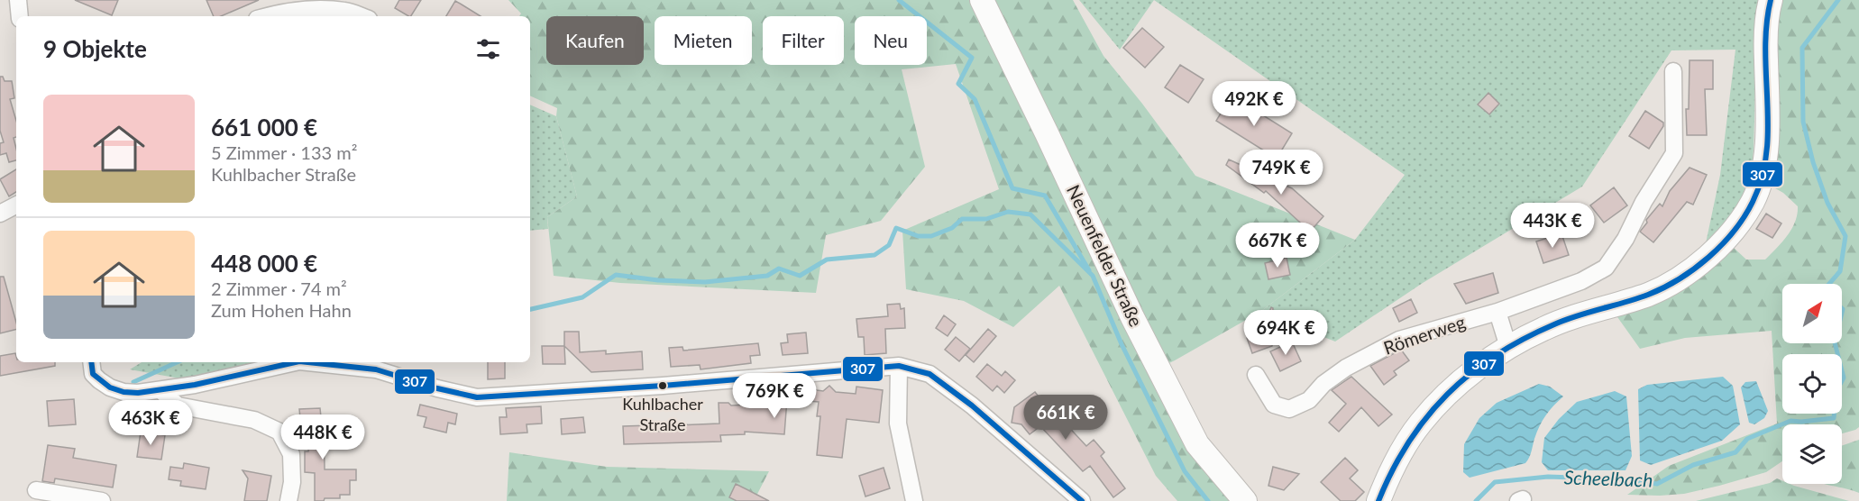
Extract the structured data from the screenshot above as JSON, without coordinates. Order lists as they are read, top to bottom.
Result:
{
  "streets": {
    "main road": ["Neuenfelder Straße"],
    "street": ["Römerweg"]
  },
  "water": ["Scheelbach"],
  "places": ["Kuhlbacher Straße"],
  "lines": ["transit line 307"],
  "north": "top right",
  "page": {
    "chip": [
      "Kaufen",
      "Mieten",
      "Filter",
      "Neu"
    ],
    "heading": "9 Objekte",
    "price": [
      "492K €",
      "749K €",
      "443K €",
      "667K €",
      "694K €",
      "769K €",
      "661K €",
      "463K €",
      "448K €"
    ],
    "list": [
      {
        "name": "661 000 €",
        "note": "5 Zimmer · 133 m² · Kuhlbacher Straße"
      },
      {
        "name": "448 000 €",
        "note": "2 Zimmer · 74 m² · Zum Hohen Hahn"
      }
    ]
  }
}
